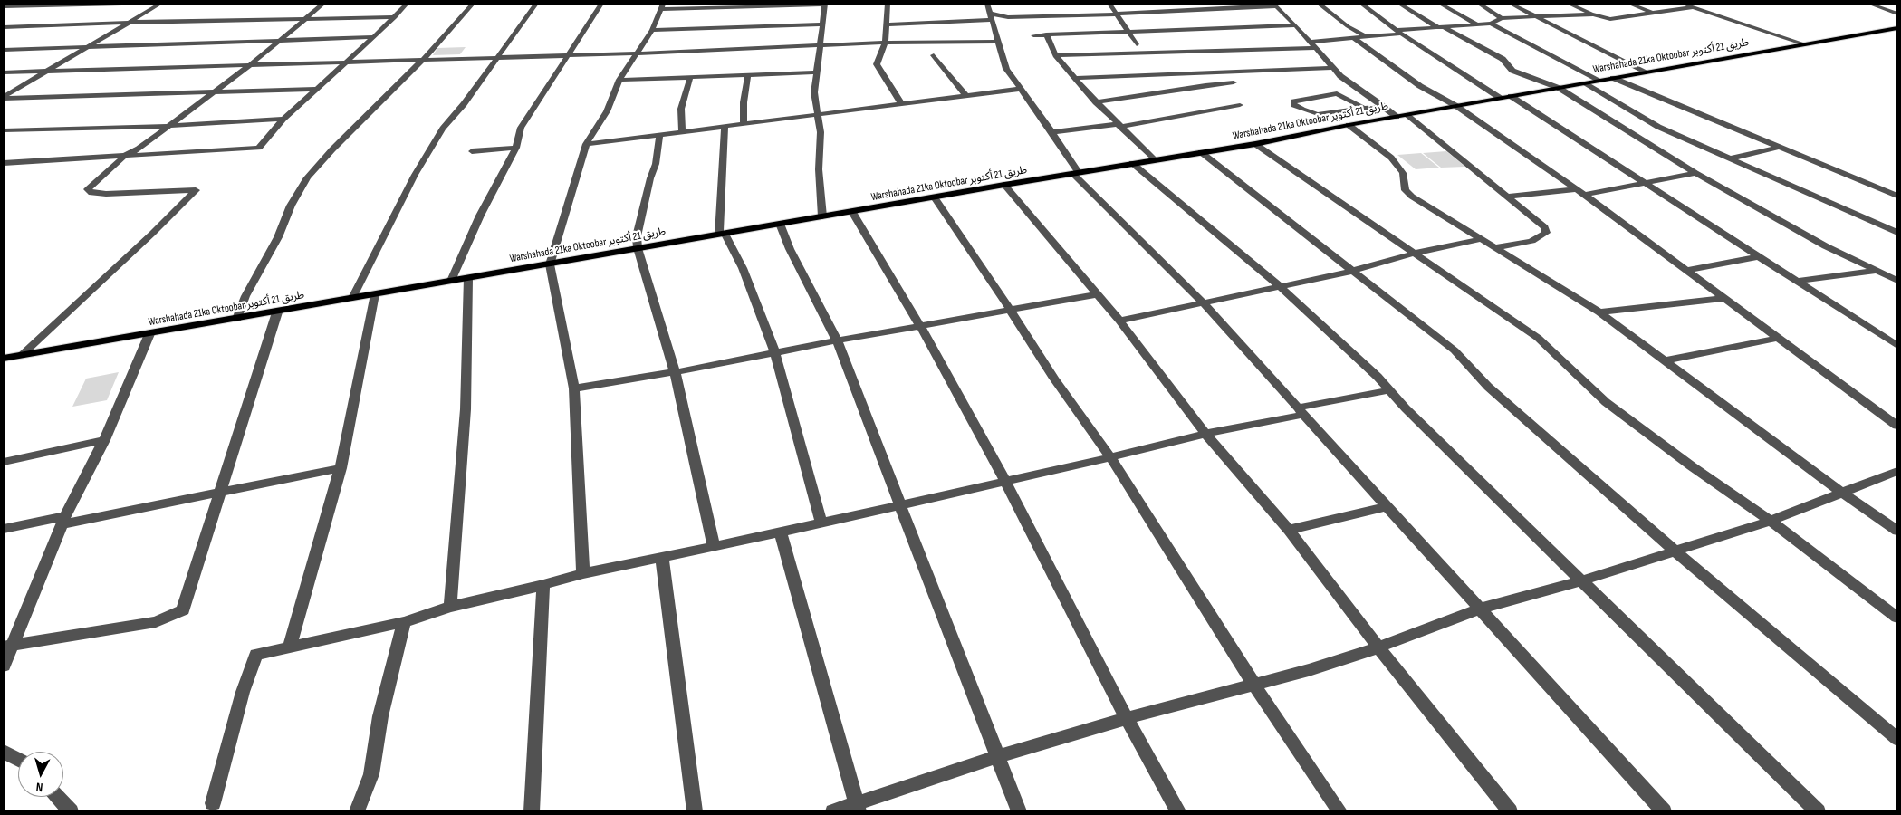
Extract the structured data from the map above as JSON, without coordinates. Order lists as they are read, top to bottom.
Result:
{
  "streets": {
    "main road": ["Warshahada 21ka Oktoobar طريق 21 أكتوبر"]
  },
  "north": "bottom"
}
